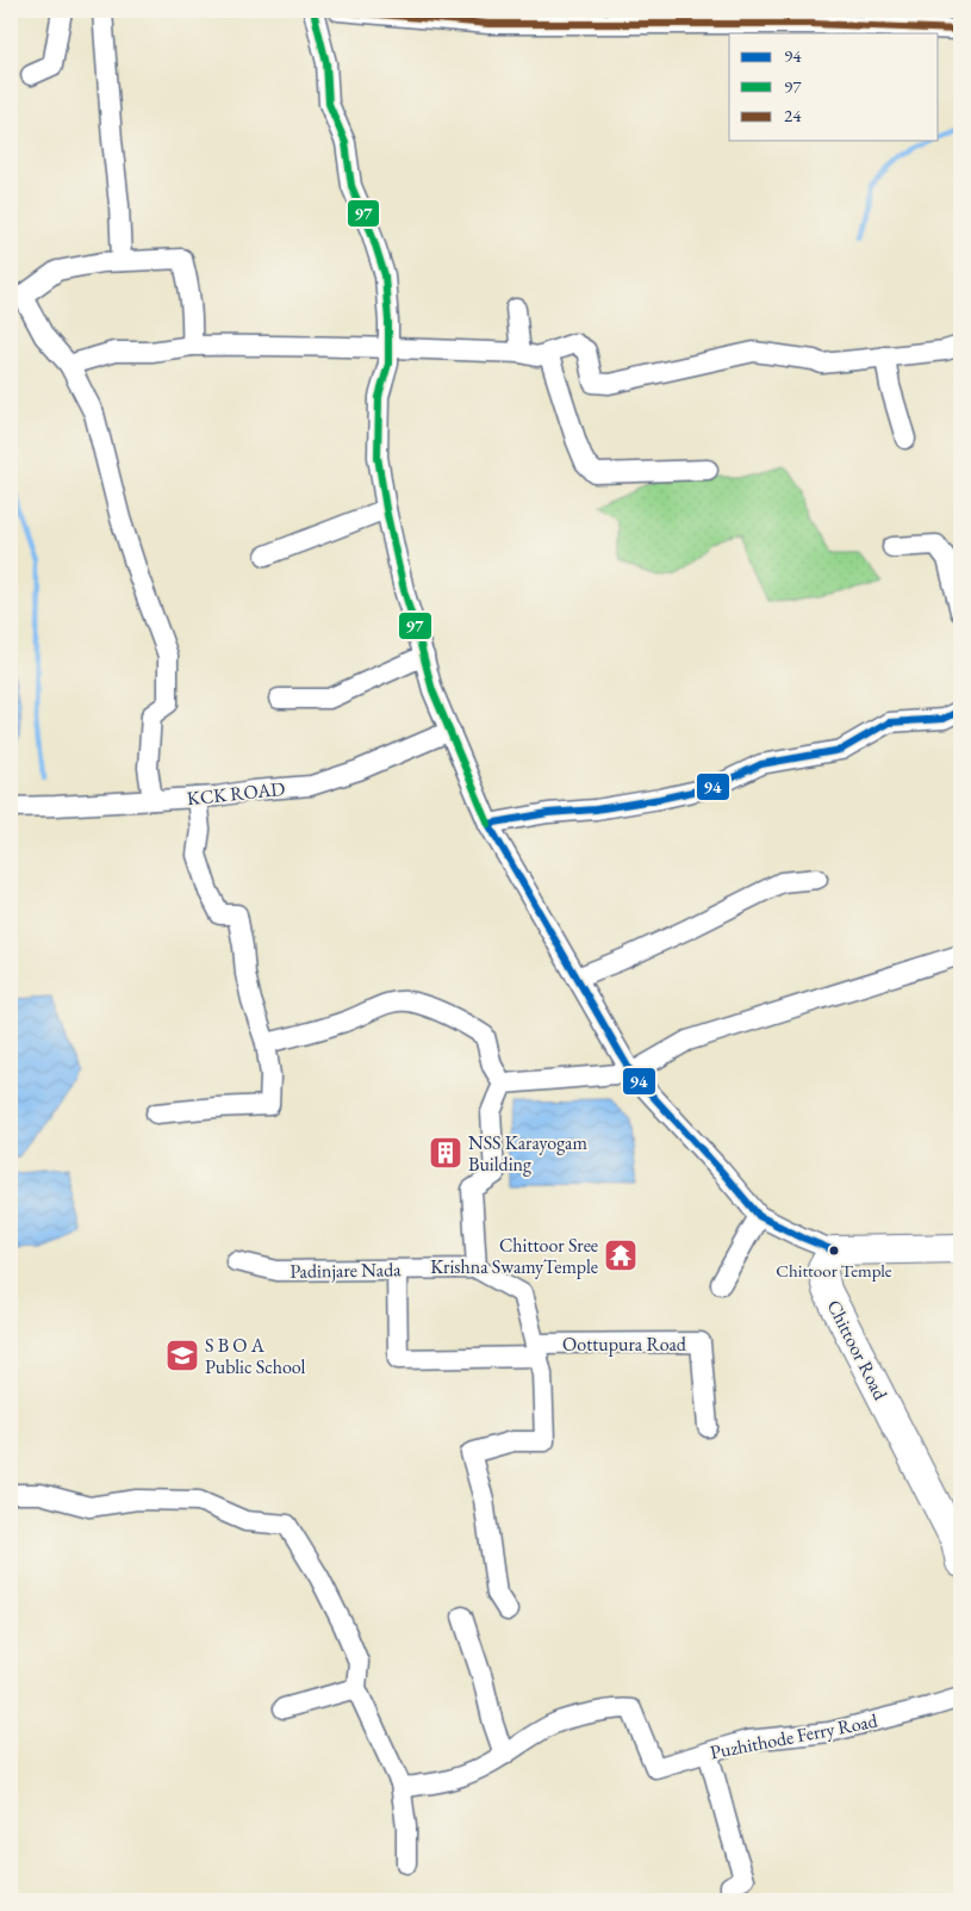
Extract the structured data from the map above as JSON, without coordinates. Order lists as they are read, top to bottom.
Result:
{
  "streets": {
    "main road": ["Chittoor Road"],
    "street": [
      "KCK ROAD",
      "Padinjare Nada",
      "Oottupura Road",
      "Puzhithode Ferry Road"
    ]
  },
  "places": {
    "building": ["NSS Karayogam Building"],
    "other": ["Chittoor Temple"],
    "temple": ["Chittoor Sree Krishna SwamyTemple"],
    "school or university": ["S B O A Public School"]
  },
  "lines": ["transit line 97", "transit line 24", "transit line 94"],
  "legend": ["94", "97", "24"]
}
